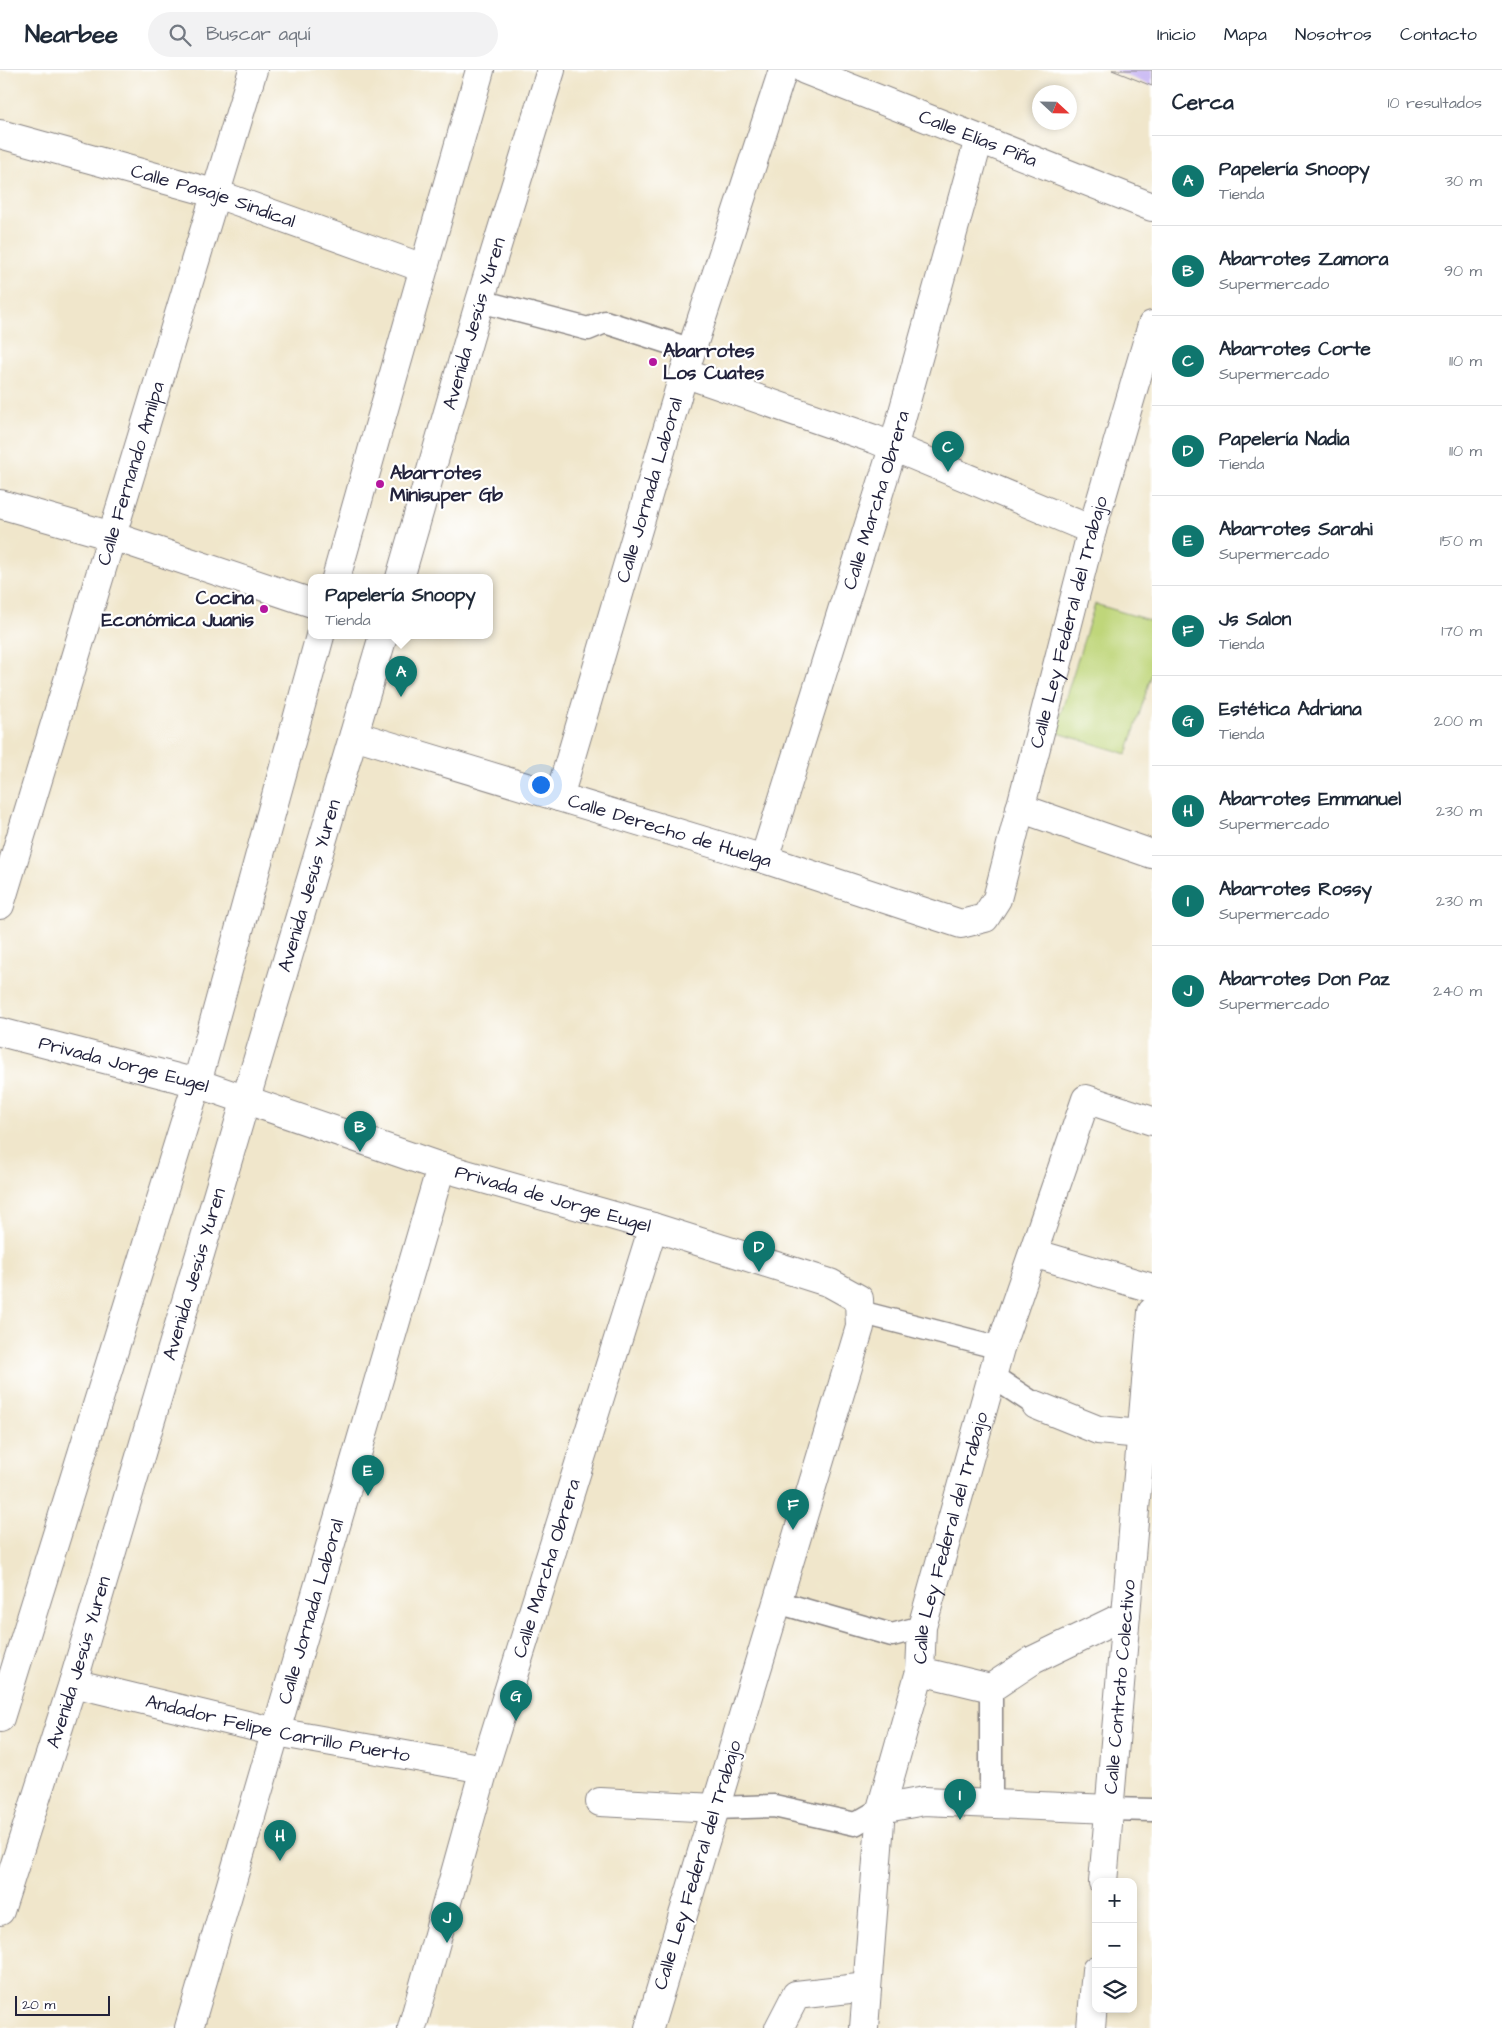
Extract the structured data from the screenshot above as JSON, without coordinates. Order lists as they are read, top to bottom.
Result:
{
  "streets": {
    "street": [
      "Calle Elías Piña",
      "Calle Pasaje Sindical",
      "Avenida Jesús Yuren",
      "Calle Fernando Amilpa",
      "Calle Jornada Laboral",
      "Calle Marcha Obrera",
      "Calle Ley Federal del Trabajo",
      "Calle Derecho de Huelga",
      "Privada Jorge Eugel",
      "Privada de Jorge Eugel",
      "Calle Contrato Colectivo",
      "Andador Felipe Carrillo Puerto"
    ]
  },
  "crossings": [
    ["Calle Elías Piña", "Calle Marcha Obrera"],
    ["Calle Pasaje Sindical", "Calle Fernando Amilpa"],
    ["Avenida Jesús Yuren", "Calle Derecho de Huelga"],
    ["Avenida Jesús Yuren", "Privada Jorge Eugel"],
    ["Avenida Jesús Yuren", "Privada de Jorge Eugel"],
    ["Avenida Jesús Yuren", "Andador Felipe Carrillo Puerto"],
    ["Calle Jornada Laboral", "Calle Derecho de Huelga"],
    ["Calle Jornada Laboral", "Privada de Jorge Eugel"],
    ["Calle Jornada Laboral", "Andador Felipe Carrillo Puerto"],
    ["Calle Marcha Obrera", "Calle Derecho de Huelga"],
    ["Calle Marcha Obrera", "Privada de Jorge Eugel"],
    ["Calle Marcha Obrera", "Andador Felipe Carrillo Puerto"],
    ["Calle Ley Federal del Trabajo", "Calle Derecho de Huelga"],
    ["Calle Ley Federal del Trabajo", "Privada de Jorge Eugel"],
    ["Privada Jorge Eugel", "Privada de Jorge Eugel"]
  ],
  "places": ["Abarrotes Los Cuates", "Abarrotes Minisuper Gb", "Cocina Económica Juanis"],
  "scale_bar": "20 m",
  "north": "right",
  "page": {
    "header": "Nearbee",
    "search": "Buscar aquí",
    "nav": [
      "Inicio",
      "Mapa",
      "Nosotros",
      "Contacto"
    ],
    "heading": ["Cerca", "10 resultados"],
    "list": [
      {
        "mark": "A",
        "name": "Papelería Snoopy",
        "note": "Tienda",
        "value": "30 m"
      },
      {
        "mark": "B",
        "name": "Abarrotes Zamora",
        "note": "Supermercado",
        "value": "90 m"
      },
      {
        "mark": "C",
        "name": "Abarrotes Corte",
        "note": "Supermercado",
        "value": "110 m"
      },
      {
        "mark": "D",
        "name": "Papelería Nadia",
        "note": "Tienda",
        "value": "110 m"
      },
      {
        "mark": "E",
        "name": "Abarrotes Sarahi",
        "note": "Supermercado",
        "value": "150 m"
      },
      {
        "mark": "F",
        "name": "Js Salon",
        "note": "Tienda",
        "value": "170 m"
      },
      {
        "mark": "G",
        "name": "Estética Adriana",
        "note": "Tienda",
        "value": "200 m"
      },
      {
        "mark": "H",
        "name": "Abarrotes Emmanuel",
        "note": "Supermercado",
        "value": "230 m"
      },
      {
        "mark": "I",
        "name": "Abarrotes Rossy",
        "note": "Supermercado",
        "value": "230 m"
      },
      {
        "mark": "J",
        "name": "Abarrotes Don Paz",
        "note": "Supermercado",
        "value": "240 m"
      }
    ],
    "pins": [
      "C",
      "A",
      "B",
      "D",
      "E",
      "F",
      "G",
      "I",
      "H",
      "J"
    ],
    "popup": ["Papelería Snoopy", "Tienda"],
    "map_buttons": ["+", "−"],
    "scale": "20 m"
  }
}
